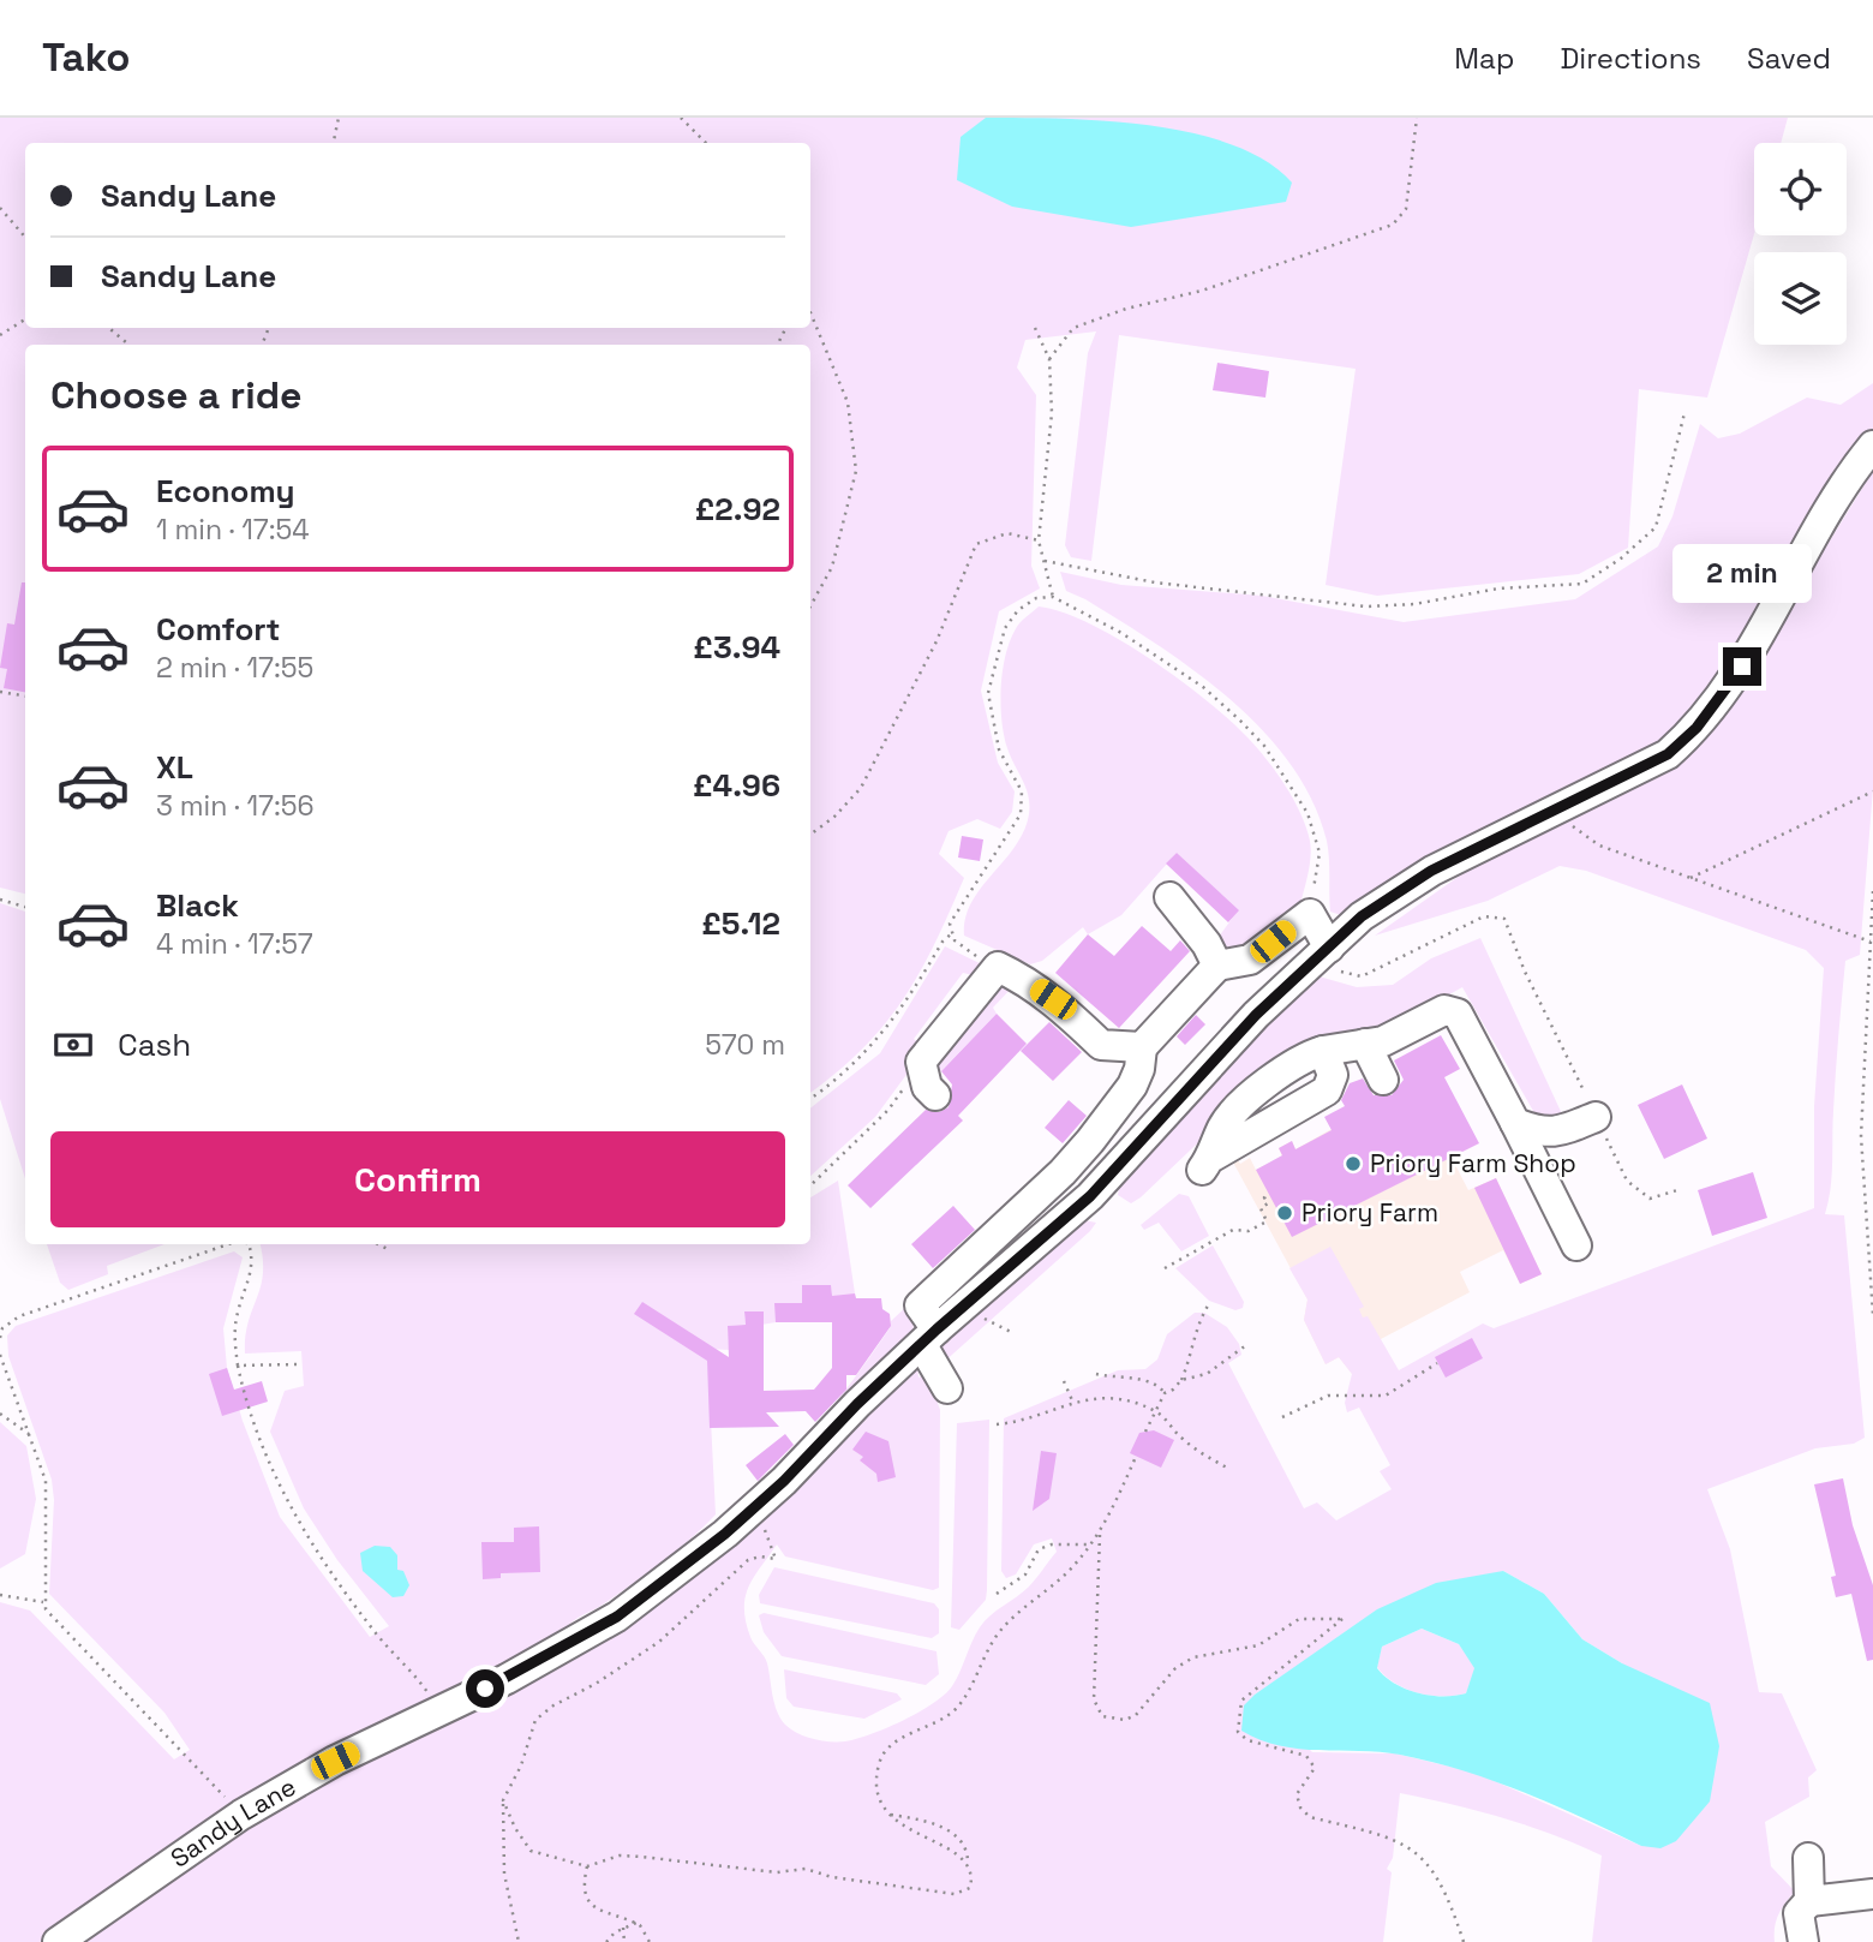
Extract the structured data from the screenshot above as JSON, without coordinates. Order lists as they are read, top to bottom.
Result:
{
  "streets": {
    "street": ["Sandy Lane"]
  },
  "places": ["Priory Farm Shop", "Priory Farm"],
  "page": {
    "header": "Tako",
    "nav": ["Map", "Directions", "Saved"],
    "banner": ["Sandy Lane", "Sandy Lane"],
    "heading": "Choose a ride",
    "list": [
      {
        "name": "Economy",
        "note": "1 min · 17:54",
        "value": "£2.92"
      },
      {
        "name": "Comfort",
        "note": "2 min · 17:55",
        "value": "£3.94"
      },
      {
        "name": "XL",
        "note": "3 min · 17:56",
        "value": "£4.96"
      },
      {
        "name": "Black",
        "note": "4 min · 17:57",
        "value": "£5.12"
      }
    ],
    "bubble": "2 min",
    "pay": ["Cash", "570 m"],
    "buttons": "Confirm"
  }
}
